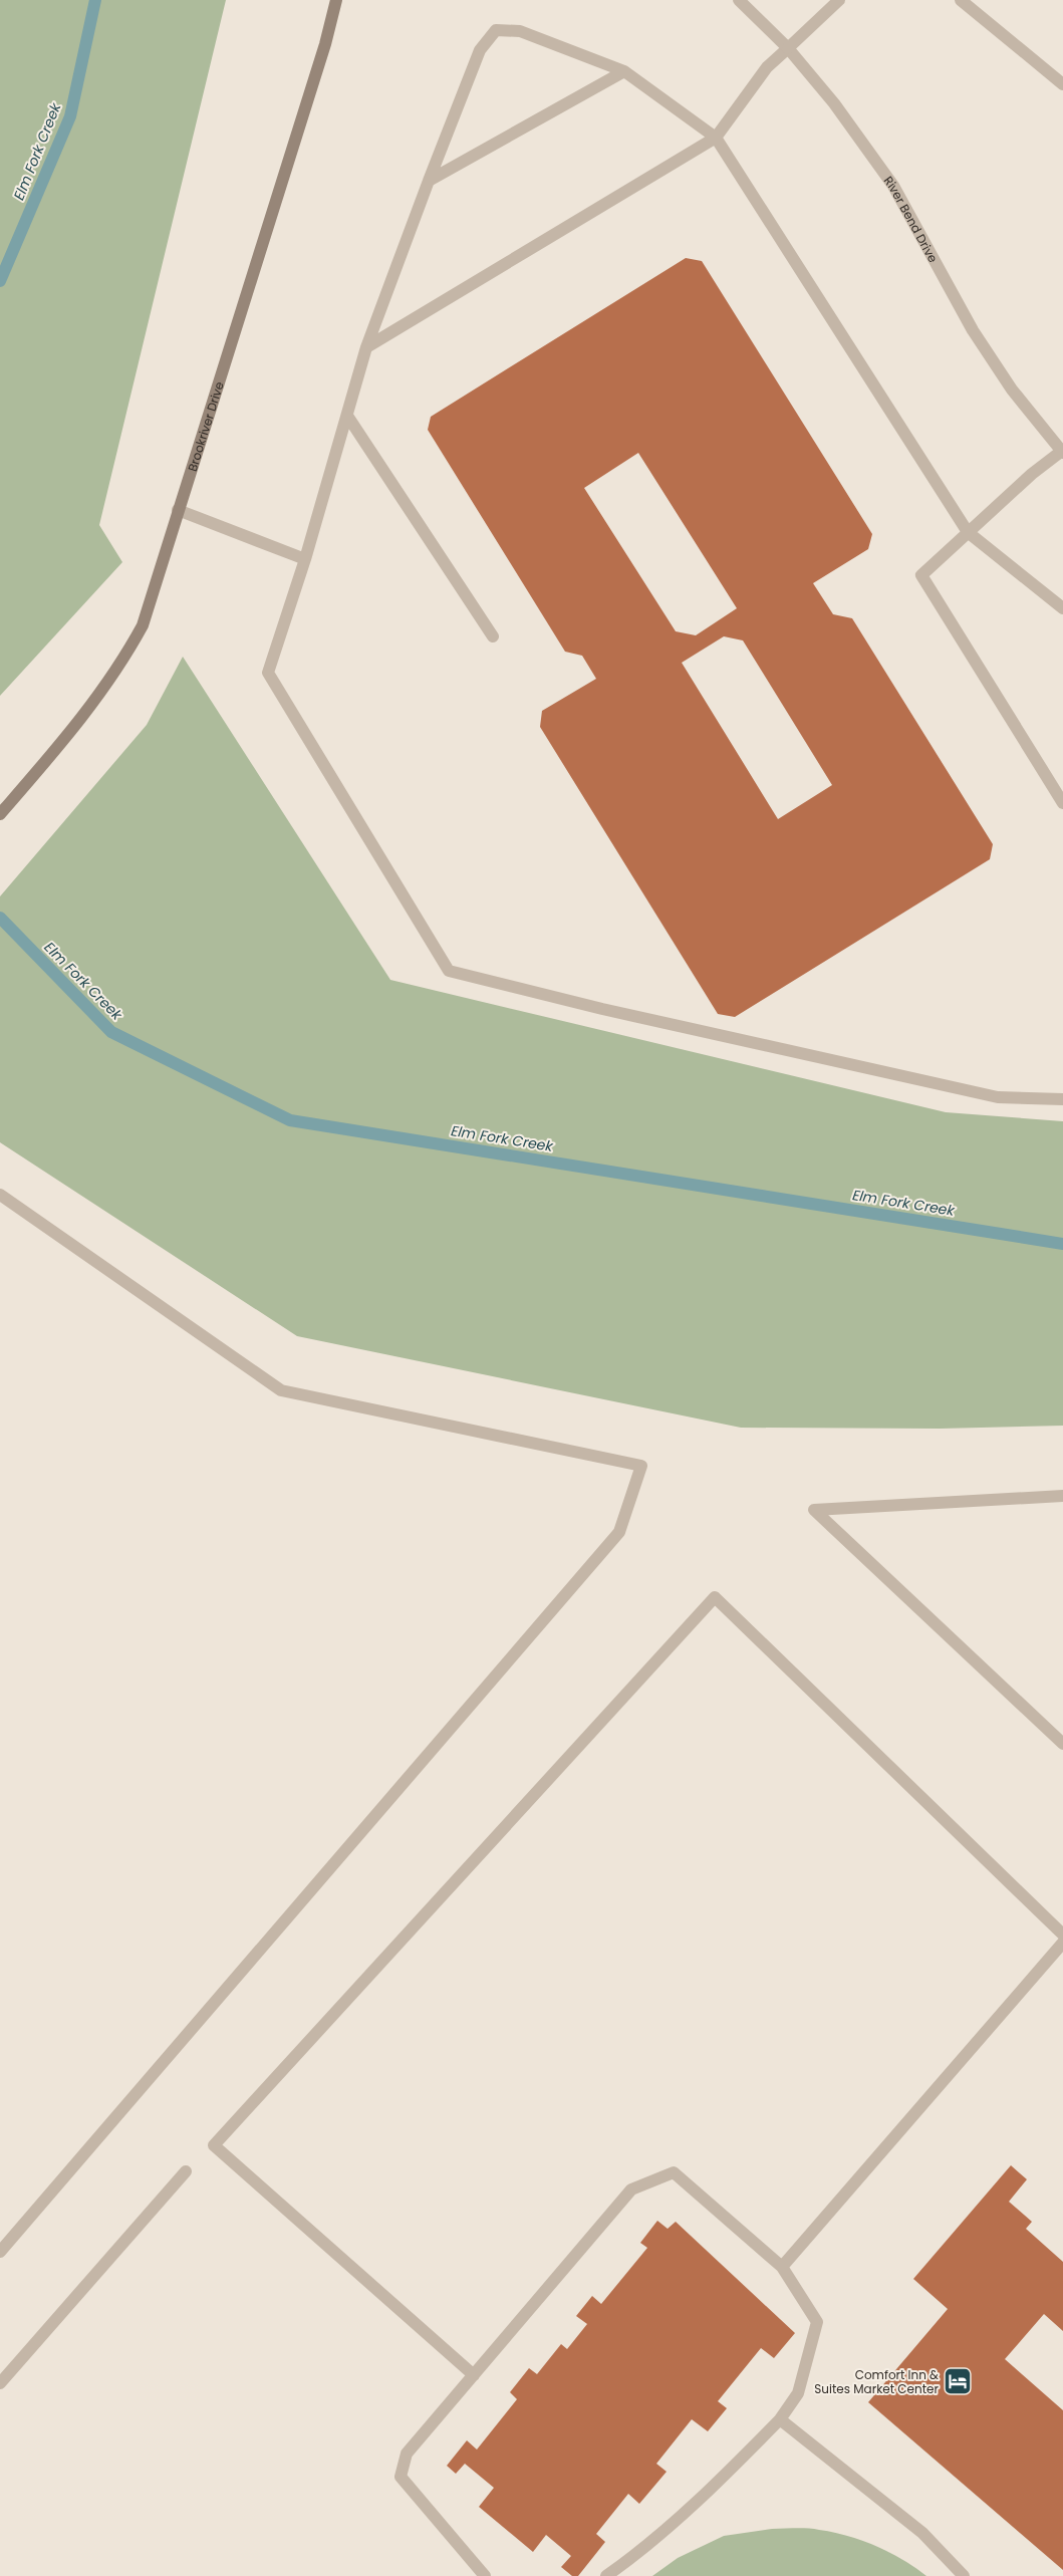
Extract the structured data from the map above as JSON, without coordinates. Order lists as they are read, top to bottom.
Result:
{
  "streets": {
    "street": ["River Bend Drive", "Brookriver Drive"]
  },
  "water": ["Elm Fork Creek"],
  "places": {
    "hotel": ["Comfort Inn & Suites Market Center"]
  }
}
